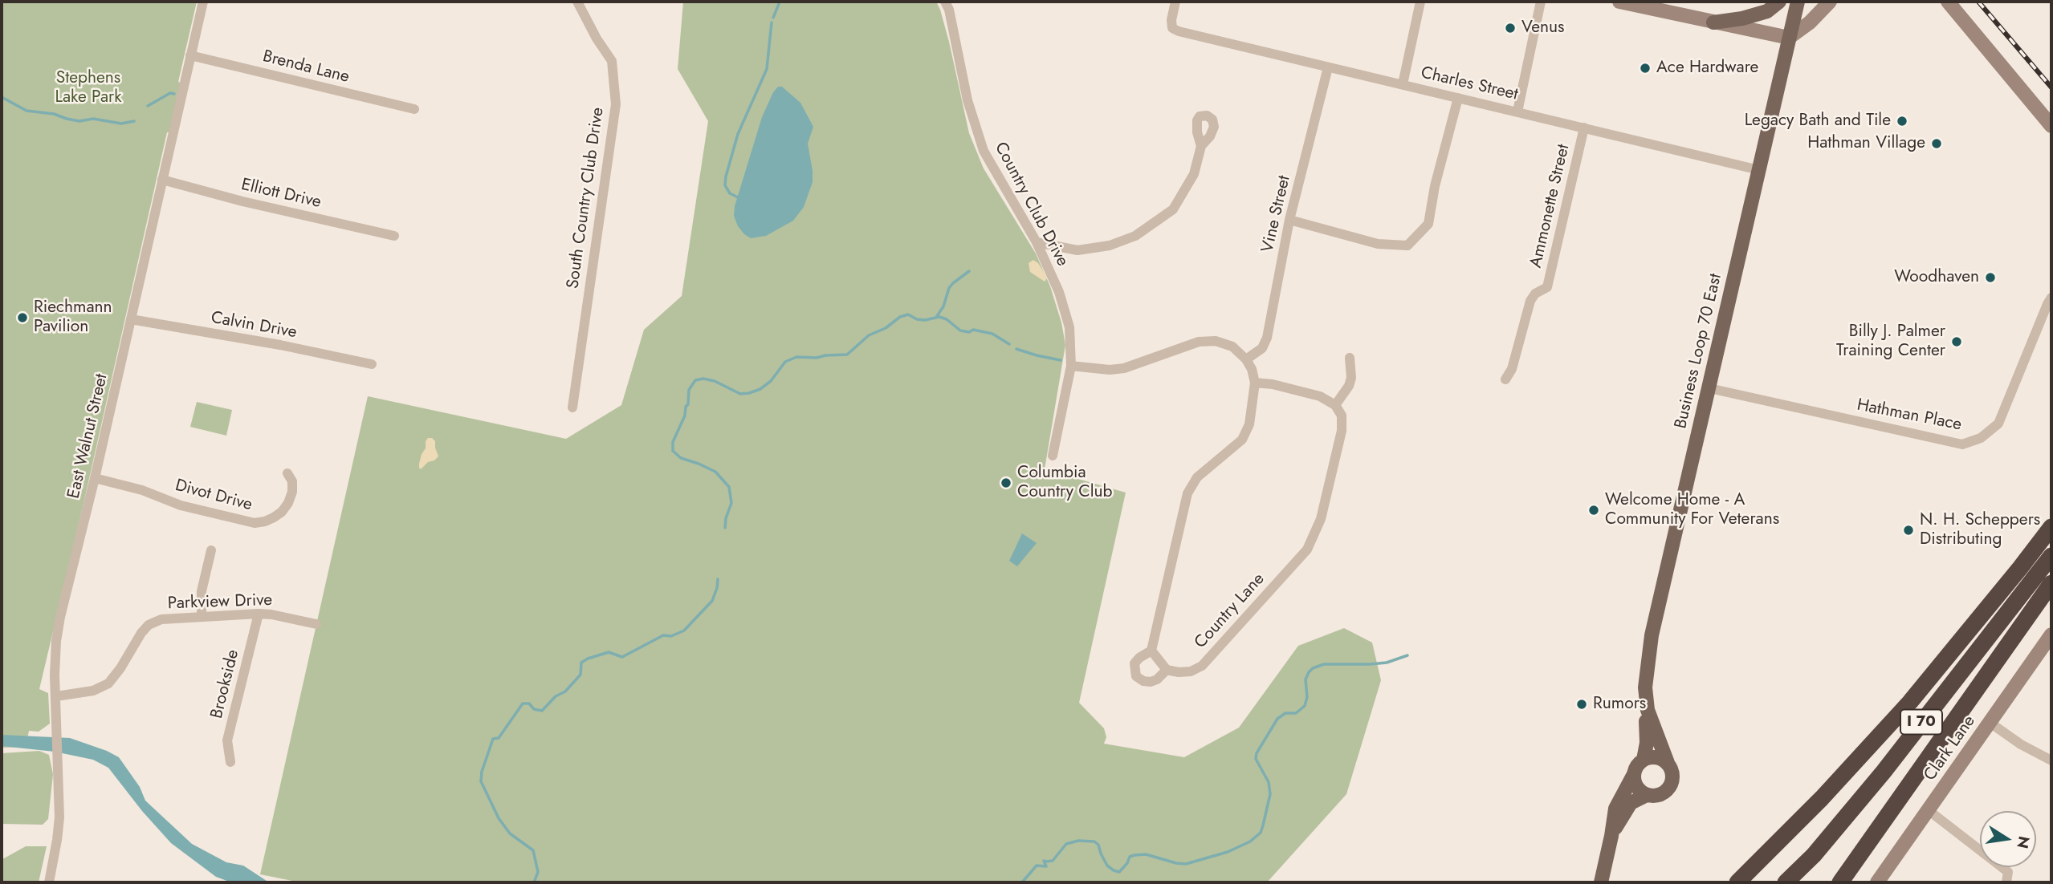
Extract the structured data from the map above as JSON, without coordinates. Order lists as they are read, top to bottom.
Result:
{
  "streets": {
    "highway": ["I 70"],
    "main road": ["Business Loop 70 East", "Clark Lane"],
    "street": [
      "Brenda Lane",
      "Charles Street",
      "Elliott Drive",
      "South Country Club Drive",
      "Country Club Drive",
      "Ammonette Street",
      "Vine Street",
      "Calvin Drive",
      "Hathman Place",
      "East Walnut Street",
      "Divot Drive",
      "Parkview Drive",
      "Country Lane",
      "Brookside"
    ]
  },
  "crossings": [
    ["Brenda Lane", "East Walnut Street"],
    ["Charles Street", "Ammonette Street"],
    ["Charles Street", "Vine Street"],
    ["Charles Street", "Business Loop 70 East"],
    ["Elliott Drive", "East Walnut Street"],
    ["Calvin Drive", "East Walnut Street"],
    ["Business Loop 70 East", "Hathman Place"],
    ["East Walnut Street", "Divot Drive"],
    ["East Walnut Street", "Parkview Drive"],
    ["Parkview Drive", "Brookside"]
  ],
  "parks": ["Stephens Lake Park"],
  "places": [
    "Venus",
    "Ace Hardware",
    "Legacy Bath and Tile",
    "Hathman Village",
    "Woodhaven",
    "Riechmann Pavilion",
    "Billy J. Palmer Training Center",
    "Columbia Country Club",
    "Welcome Home - A Community For Veterans",
    "N. H. Scheppers Distributing",
    "Rumors"
  ],
  "north": "right"
}
